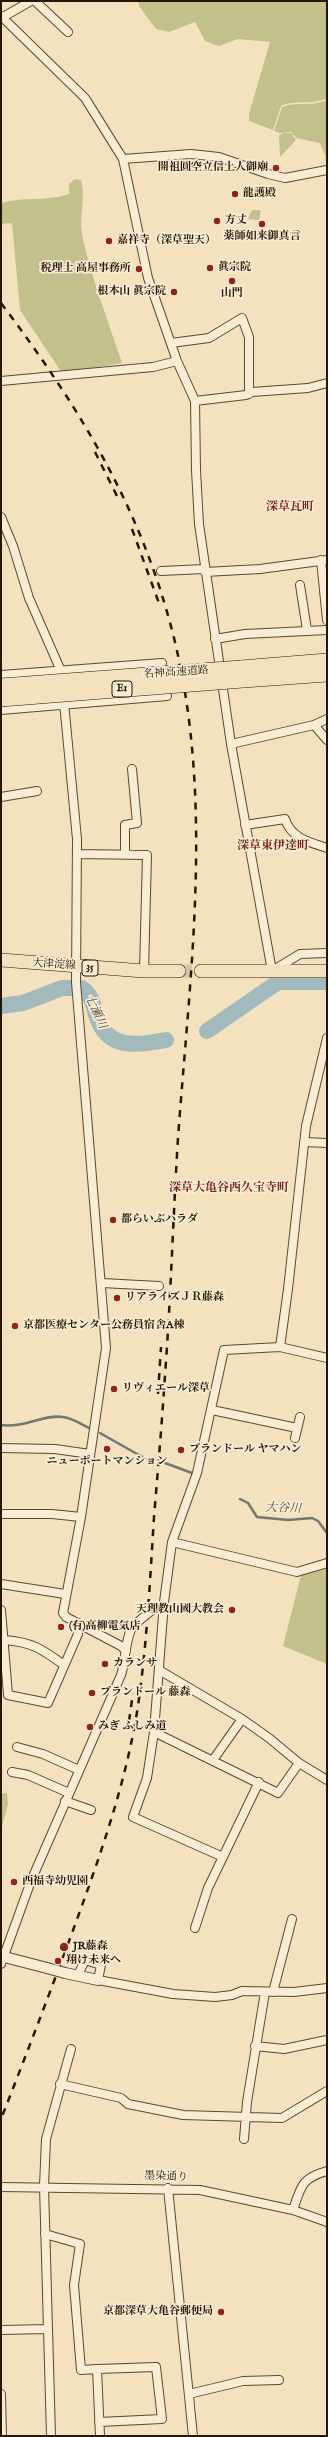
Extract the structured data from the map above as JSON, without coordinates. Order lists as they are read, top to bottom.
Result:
{
  "streets": {
    "highway": ["名神高速道路", "E1"],
    "main road": ["大津淀線", "35"],
    "street": ["墨染通り"]
  },
  "districts": ["深草瓦町", "深草東伊達町", "深草大亀谷西久宝寺町"],
  "water": ["七瀬川", "大谷川"],
  "places": [
    "開祖圓空立信上人御廟",
    "龍護殿",
    "方丈",
    "薬師如来御真言",
    "嘉祥寺（深草聖天）",
    "眞宗院",
    "税理士 高屋事務所",
    "山門",
    "根本山 眞宗院",
    "都らいぶハラダ",
    "リアライズＪＲ藤森",
    "京都医療センター公務員宿舎A棟",
    "リヴィエール深草",
    "ニューポートマンション",
    "プランドール ヤマハン",
    "天理教山國大教会",
    "(有)高柳電気店",
    "カランサ",
    "プランドール 藤森",
    "みぎ ふしみ道",
    "西福寺幼児園",
    "JR藤森",
    "翔け未来へ",
    "京都深草大亀谷郵便局"
  ]
}
